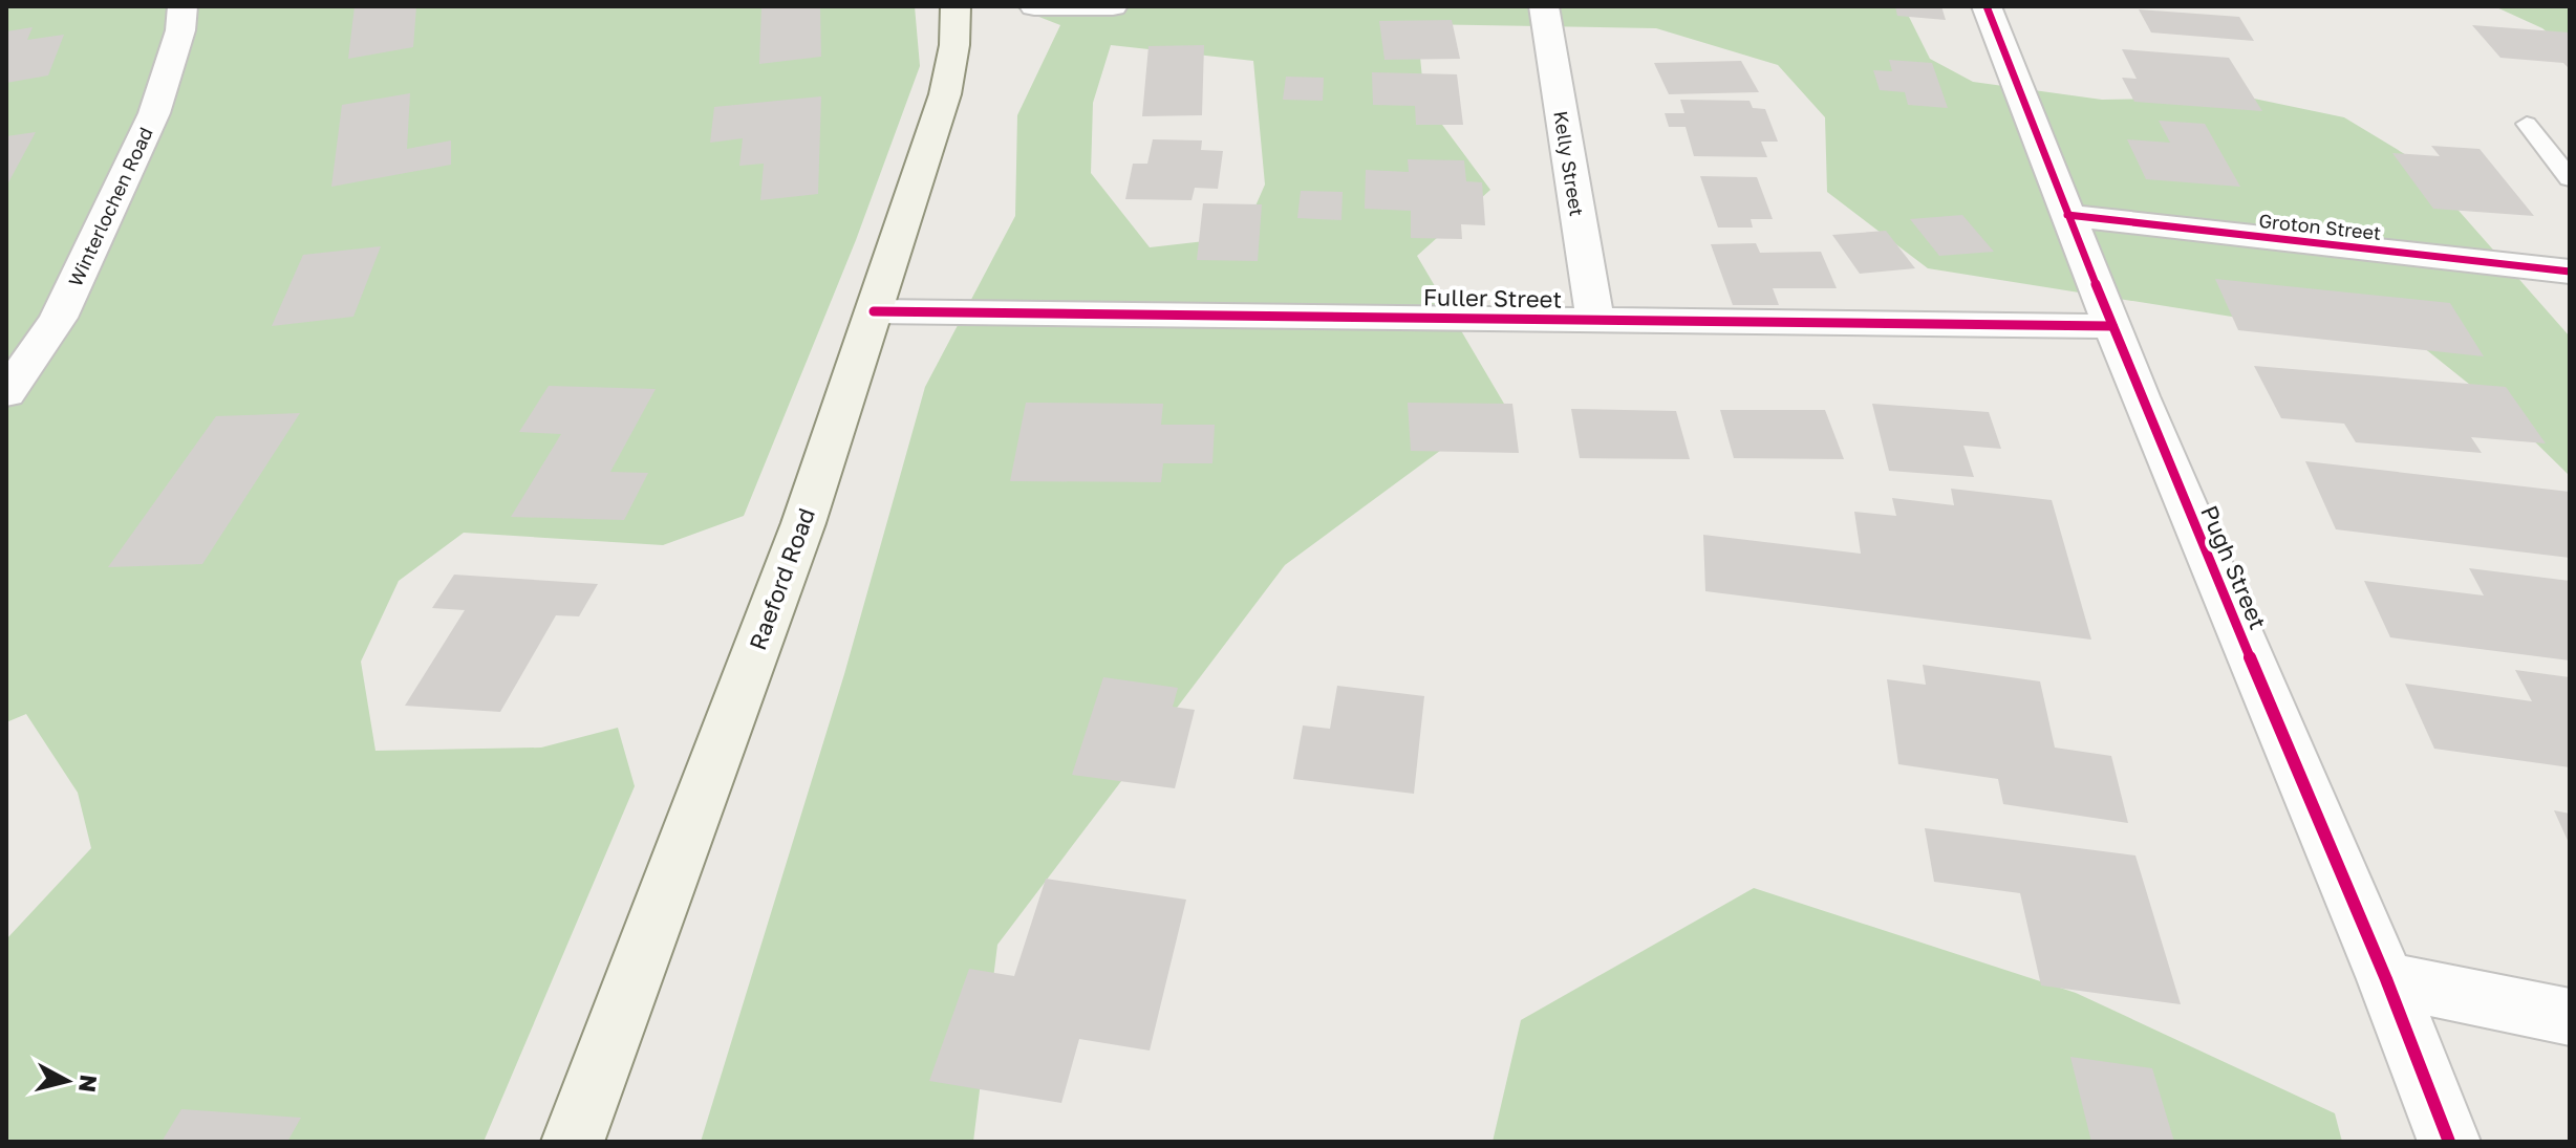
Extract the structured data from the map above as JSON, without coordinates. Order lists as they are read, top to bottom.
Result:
{
  "streets": {
    "main road": ["Raeford Road"],
    "street": [
      "Kelly Street",
      "Winterlochen Road",
      "Groton Street",
      "Fuller Street",
      "Pugh Street"
    ]
  },
  "crossings": [
    ["Kelly Street", "Fuller Street"],
    ["Groton Street", "Pugh Street"],
    ["Fuller Street", "Pugh Street"],
    ["Fuller Street", "Raeford Road"]
  ],
  "north": "right"
}
